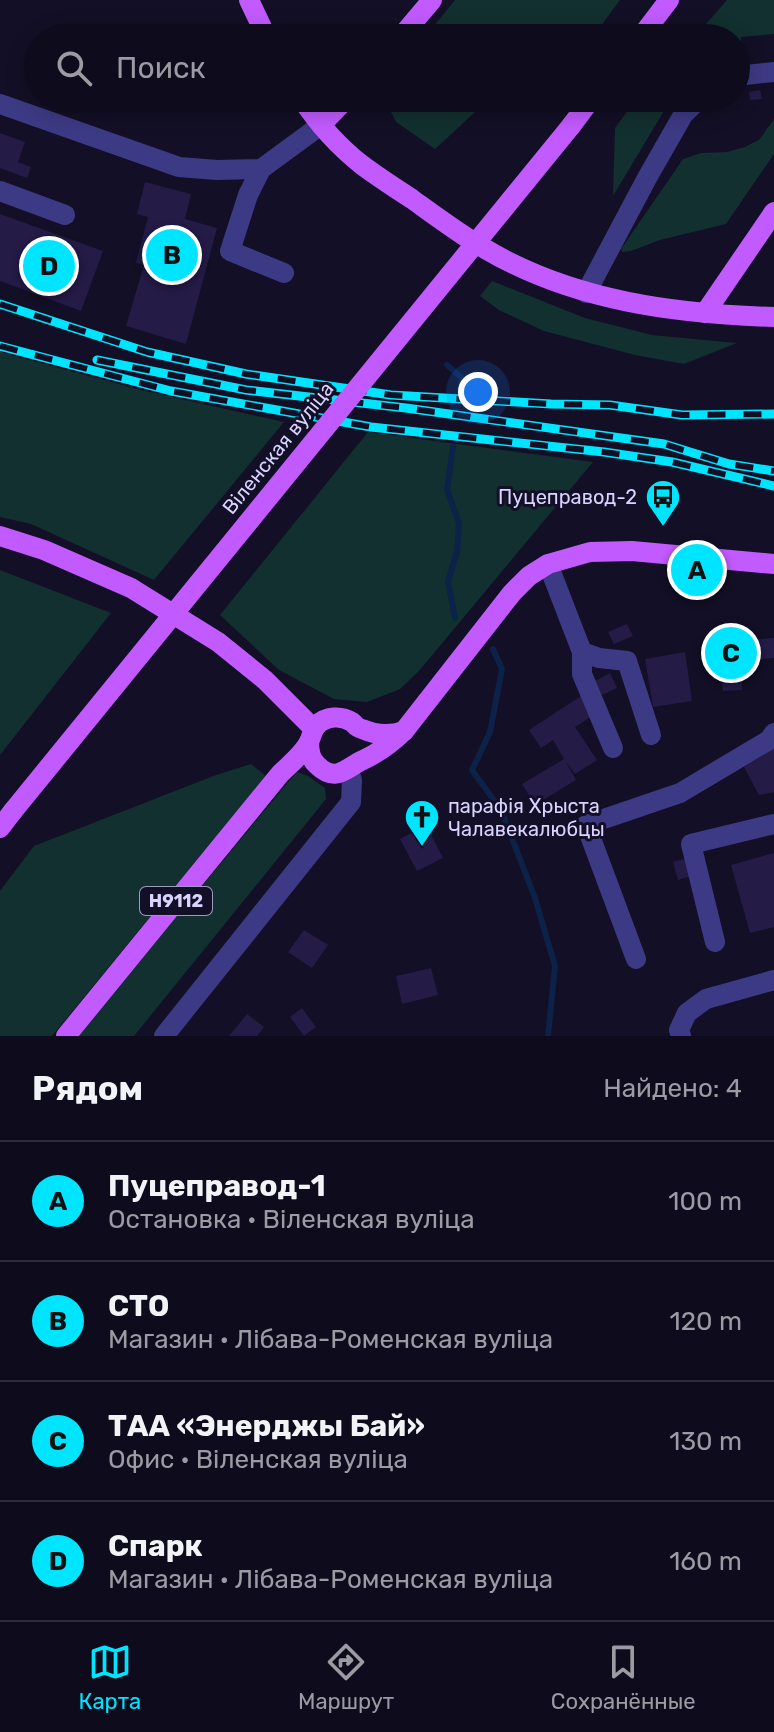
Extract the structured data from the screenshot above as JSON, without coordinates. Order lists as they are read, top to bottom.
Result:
{
  "streets": {
    "main road": ["Віленская вуліца", "Н9112"]
  },
  "places": {
    "bus stop": ["Пуцеправод-2"],
    "church": ["парафія Хрыста Чалавекалюбцы"]
  },
  "page": {
    "search": "Поиск",
    "pins": [
      "B",
      "D",
      "A",
      "C"
    ],
    "heading": ["Рядом", "Найдено: 4"],
    "list": [
      {
        "mark": "A",
        "name": "Пуцеправод-1",
        "note": "Остановка · Віленская вуліца",
        "value": "100 m"
      },
      {
        "mark": "B",
        "name": "СТО",
        "note": "Магазин · Лібава-Роменская вуліца",
        "value": "120 m"
      },
      {
        "mark": "C",
        "name": "ТАА «Энерджы Бай»",
        "note": "Офис · Віленская вуліца",
        "value": "130 m"
      },
      {
        "mark": "D",
        "name": "Спарк",
        "note": "Магазин · Лібава-Роменская вуліца",
        "value": "160 m"
      }
    ],
    "nav": ["Карта", "Маршрут", "Сохранённые"]
  }
}
